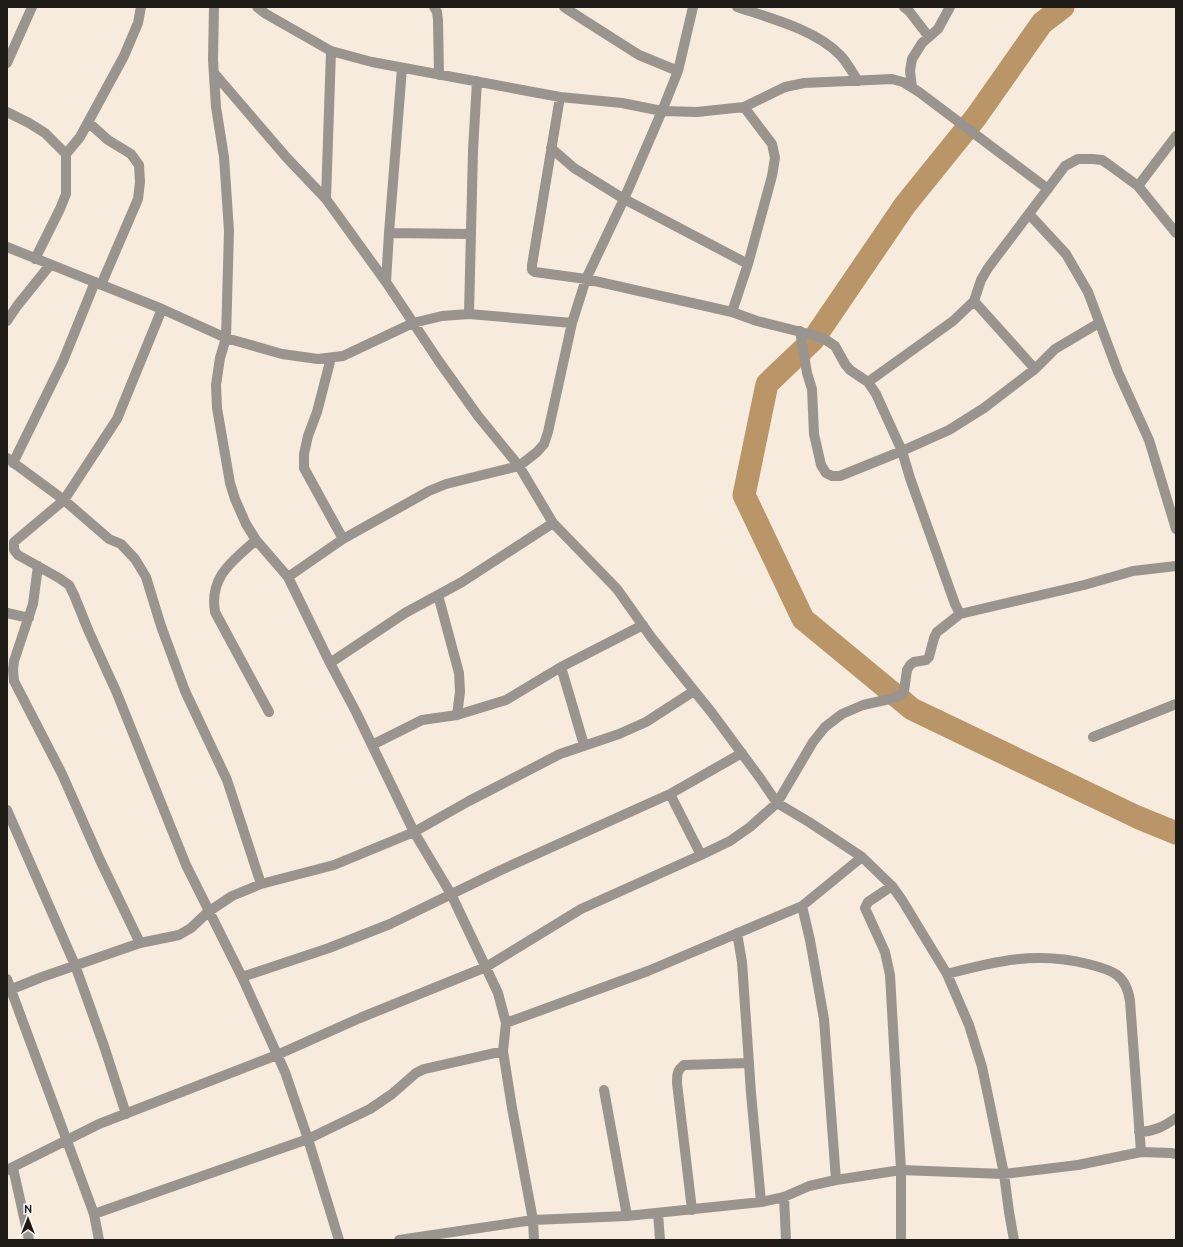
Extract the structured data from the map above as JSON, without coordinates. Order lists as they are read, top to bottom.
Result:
{
  "north": "top"
}
